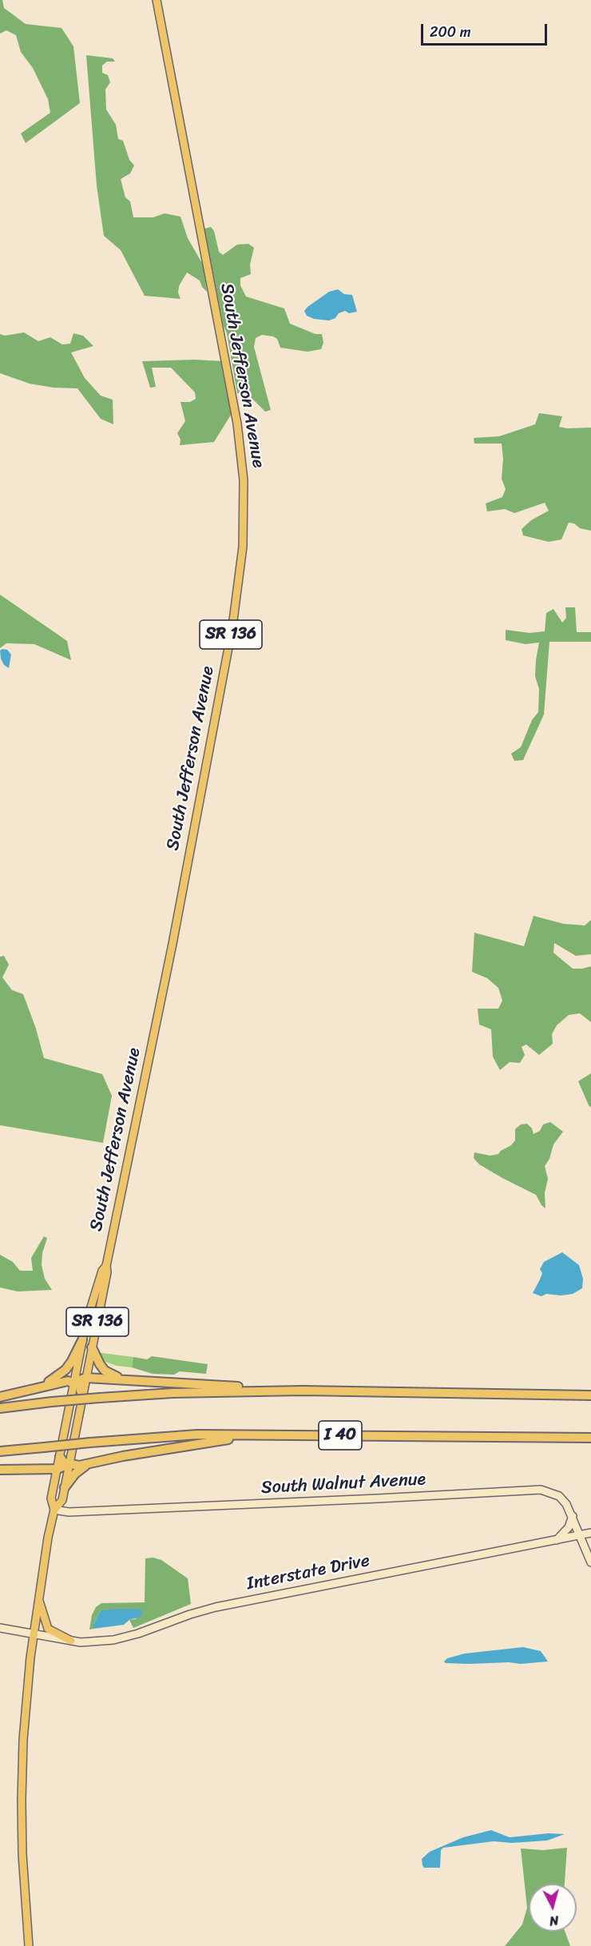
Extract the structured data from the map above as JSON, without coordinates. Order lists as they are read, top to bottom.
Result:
{
  "streets": {
    "highway": ["I 40"],
    "main road": [
      "South Jefferson Avenue",
      "SR 136",
      "South Walnut Avenue",
      "Interstate Drive"
    ]
  },
  "crossings": [
    ["South Jefferson Avenue", "South Walnut Avenue"],
    ["South Jefferson Avenue", "Interstate Drive"],
    ["South Walnut Avenue", "Interstate Drive"]
  ],
  "scale_bar": "200 m",
  "north": "bottom"
}
